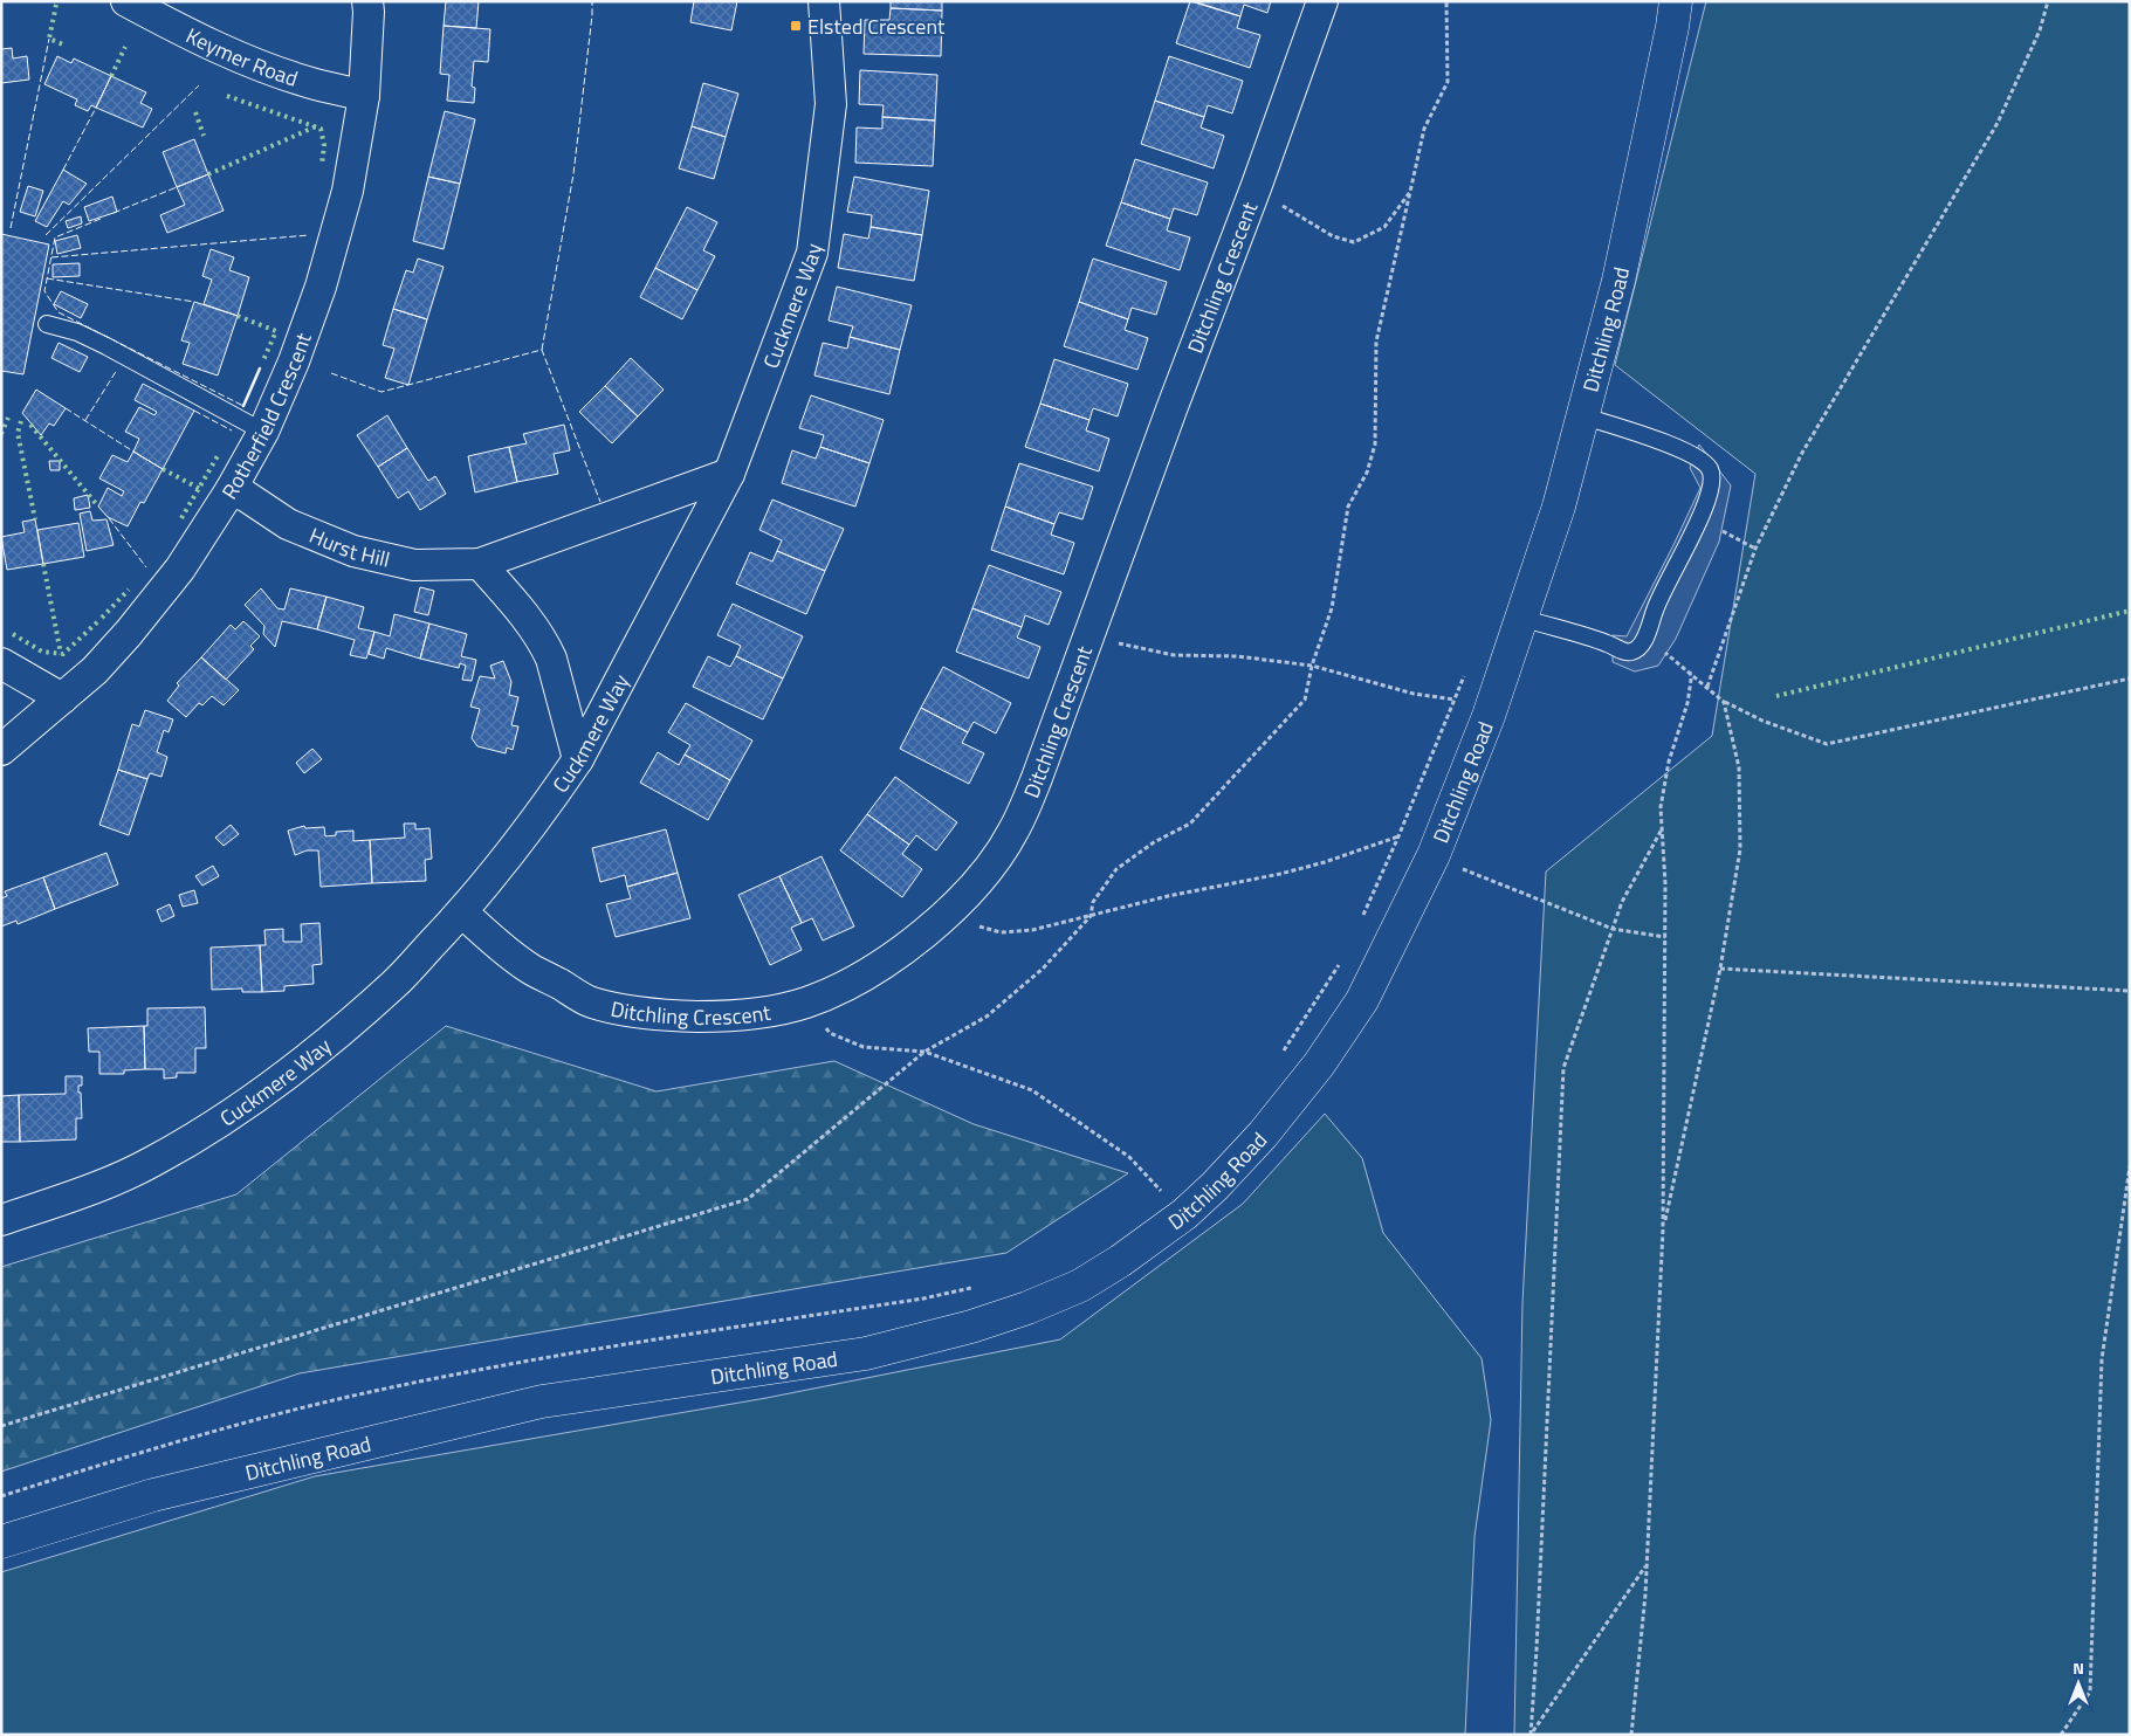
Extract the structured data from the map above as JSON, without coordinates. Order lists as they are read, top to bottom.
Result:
{
  "streets": {
    "street": [
      "Keymer Road",
      "Ditchling Crescent",
      "Cuckmere Way",
      "Ditchling Road",
      "Rotherfield Crescent",
      "Hurst Hill"
    ]
  },
  "crossings": [
    ["Keymer Road", "Rotherfield Crescent"],
    ["Ditchling Crescent", "Cuckmere Way"],
    ["Cuckmere Way", "Hurst Hill"],
    ["Rotherfield Crescent", "Hurst Hill"]
  ],
  "places": {
    "transit": ["Elsted Crescent"]
  },
  "north": "top"
}
